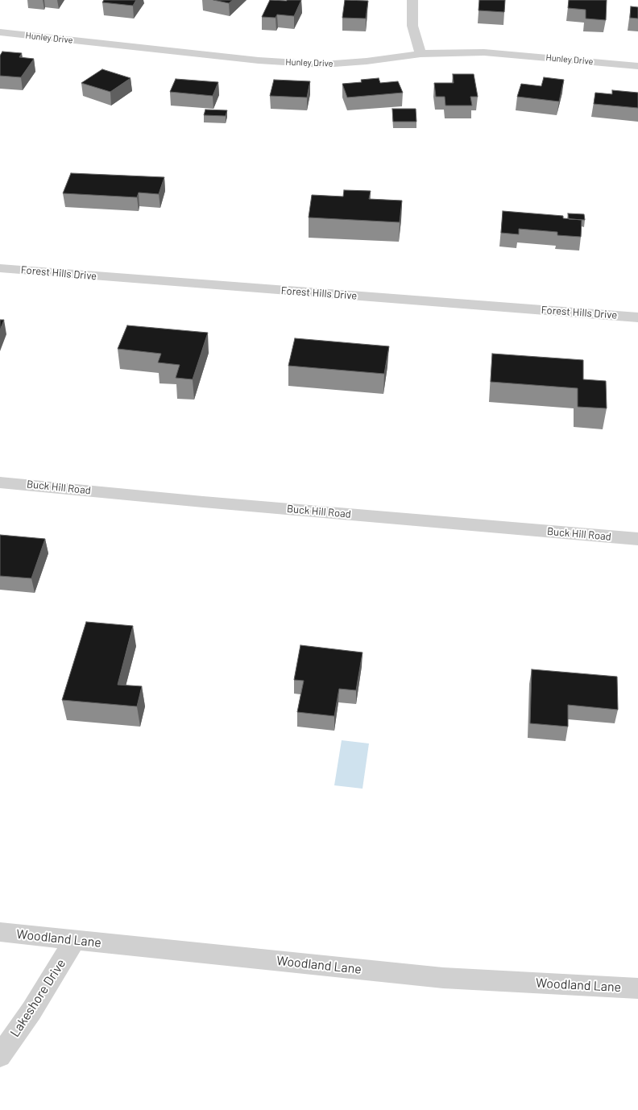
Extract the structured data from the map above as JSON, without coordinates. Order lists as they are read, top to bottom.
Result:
{
  "streets": {
    "street": [
      "Hunley Drive",
      "Forest Hills Drive",
      "Buck Hill Road",
      "Woodland Lane",
      "Lakeshore Drive"
    ]
  },
  "crossings": [
    ["Woodland Lane", "Lakeshore Drive"]
  ]
}
